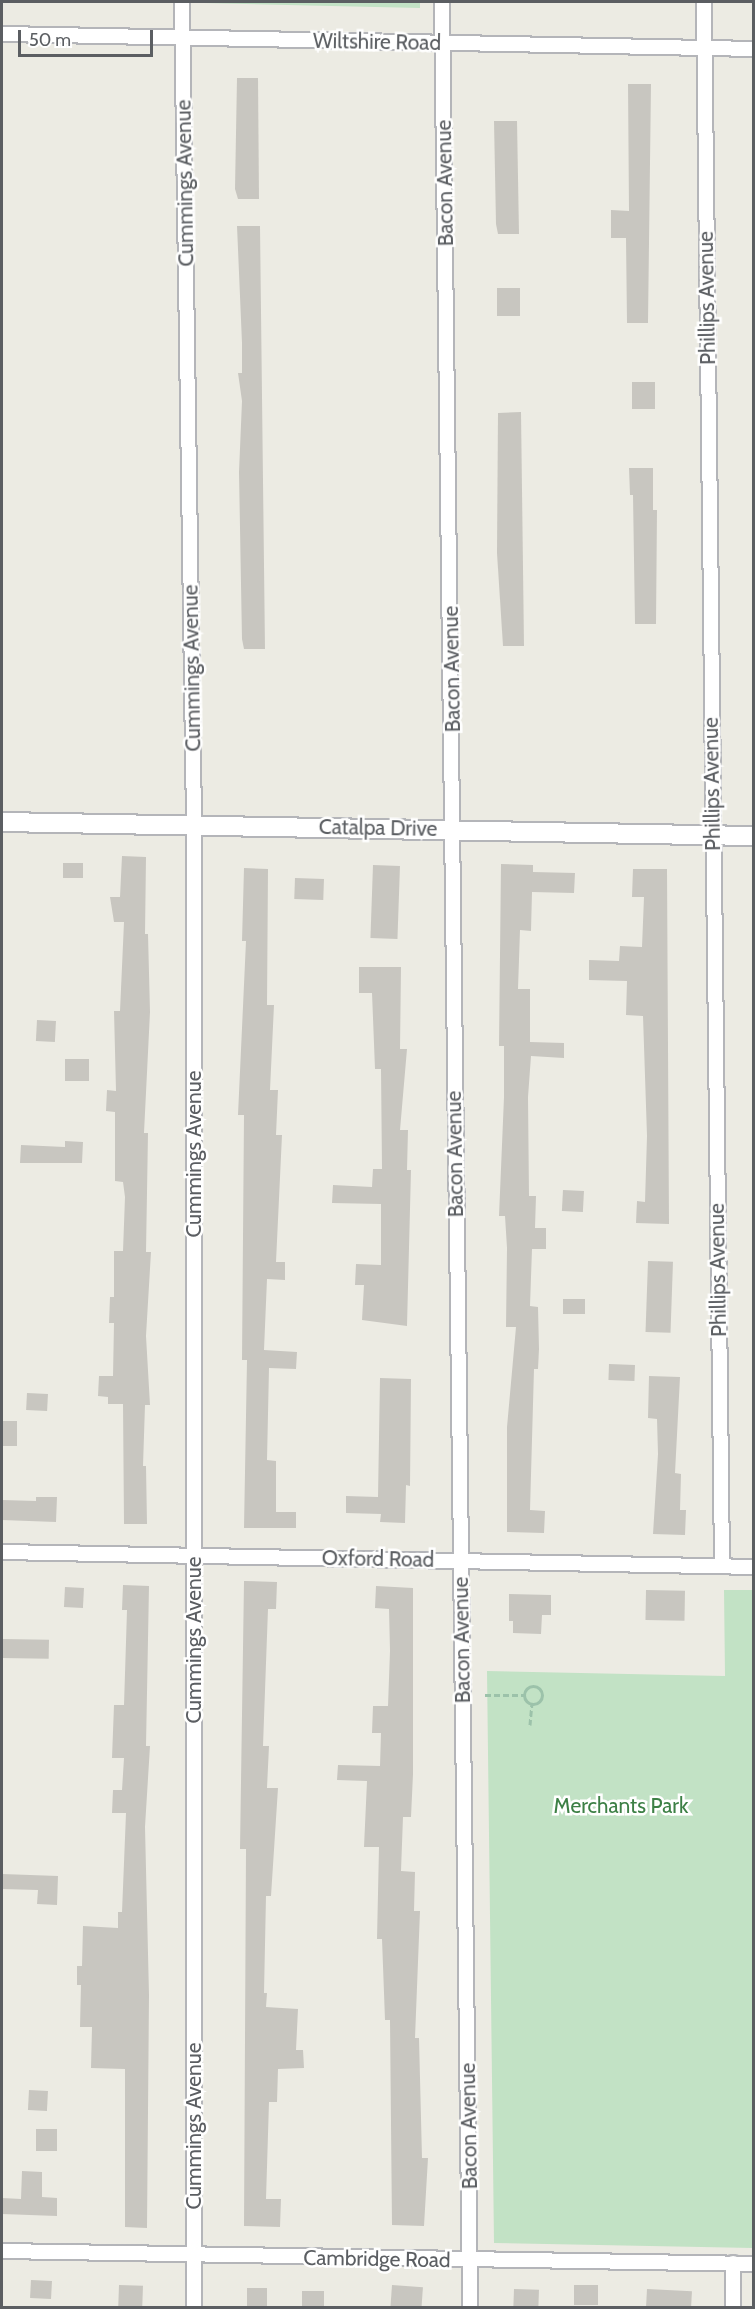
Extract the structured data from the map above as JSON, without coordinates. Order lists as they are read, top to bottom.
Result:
{
  "streets": {
    "street": [
      "Wiltshire Road",
      "Cummings Avenue",
      "Bacon Avenue",
      "Phillips Avenue",
      "Catalpa Drive",
      "Oxford Road",
      "Cambridge Road"
    ]
  },
  "crossings": [
    ["Wiltshire Road", "Cummings Avenue"],
    ["Wiltshire Road", "Bacon Avenue"],
    ["Wiltshire Road", "Phillips Avenue"],
    ["Cummings Avenue", "Catalpa Drive"],
    ["Cummings Avenue", "Oxford Road"],
    ["Cummings Avenue", "Cambridge Road"],
    ["Bacon Avenue", "Catalpa Drive"],
    ["Bacon Avenue", "Oxford Road"],
    ["Bacon Avenue", "Cambridge Road"],
    ["Phillips Avenue", "Catalpa Drive"],
    ["Phillips Avenue", "Oxford Road"]
  ],
  "parks": ["Merchants Park"],
  "scale_bar": "50 m"
}
